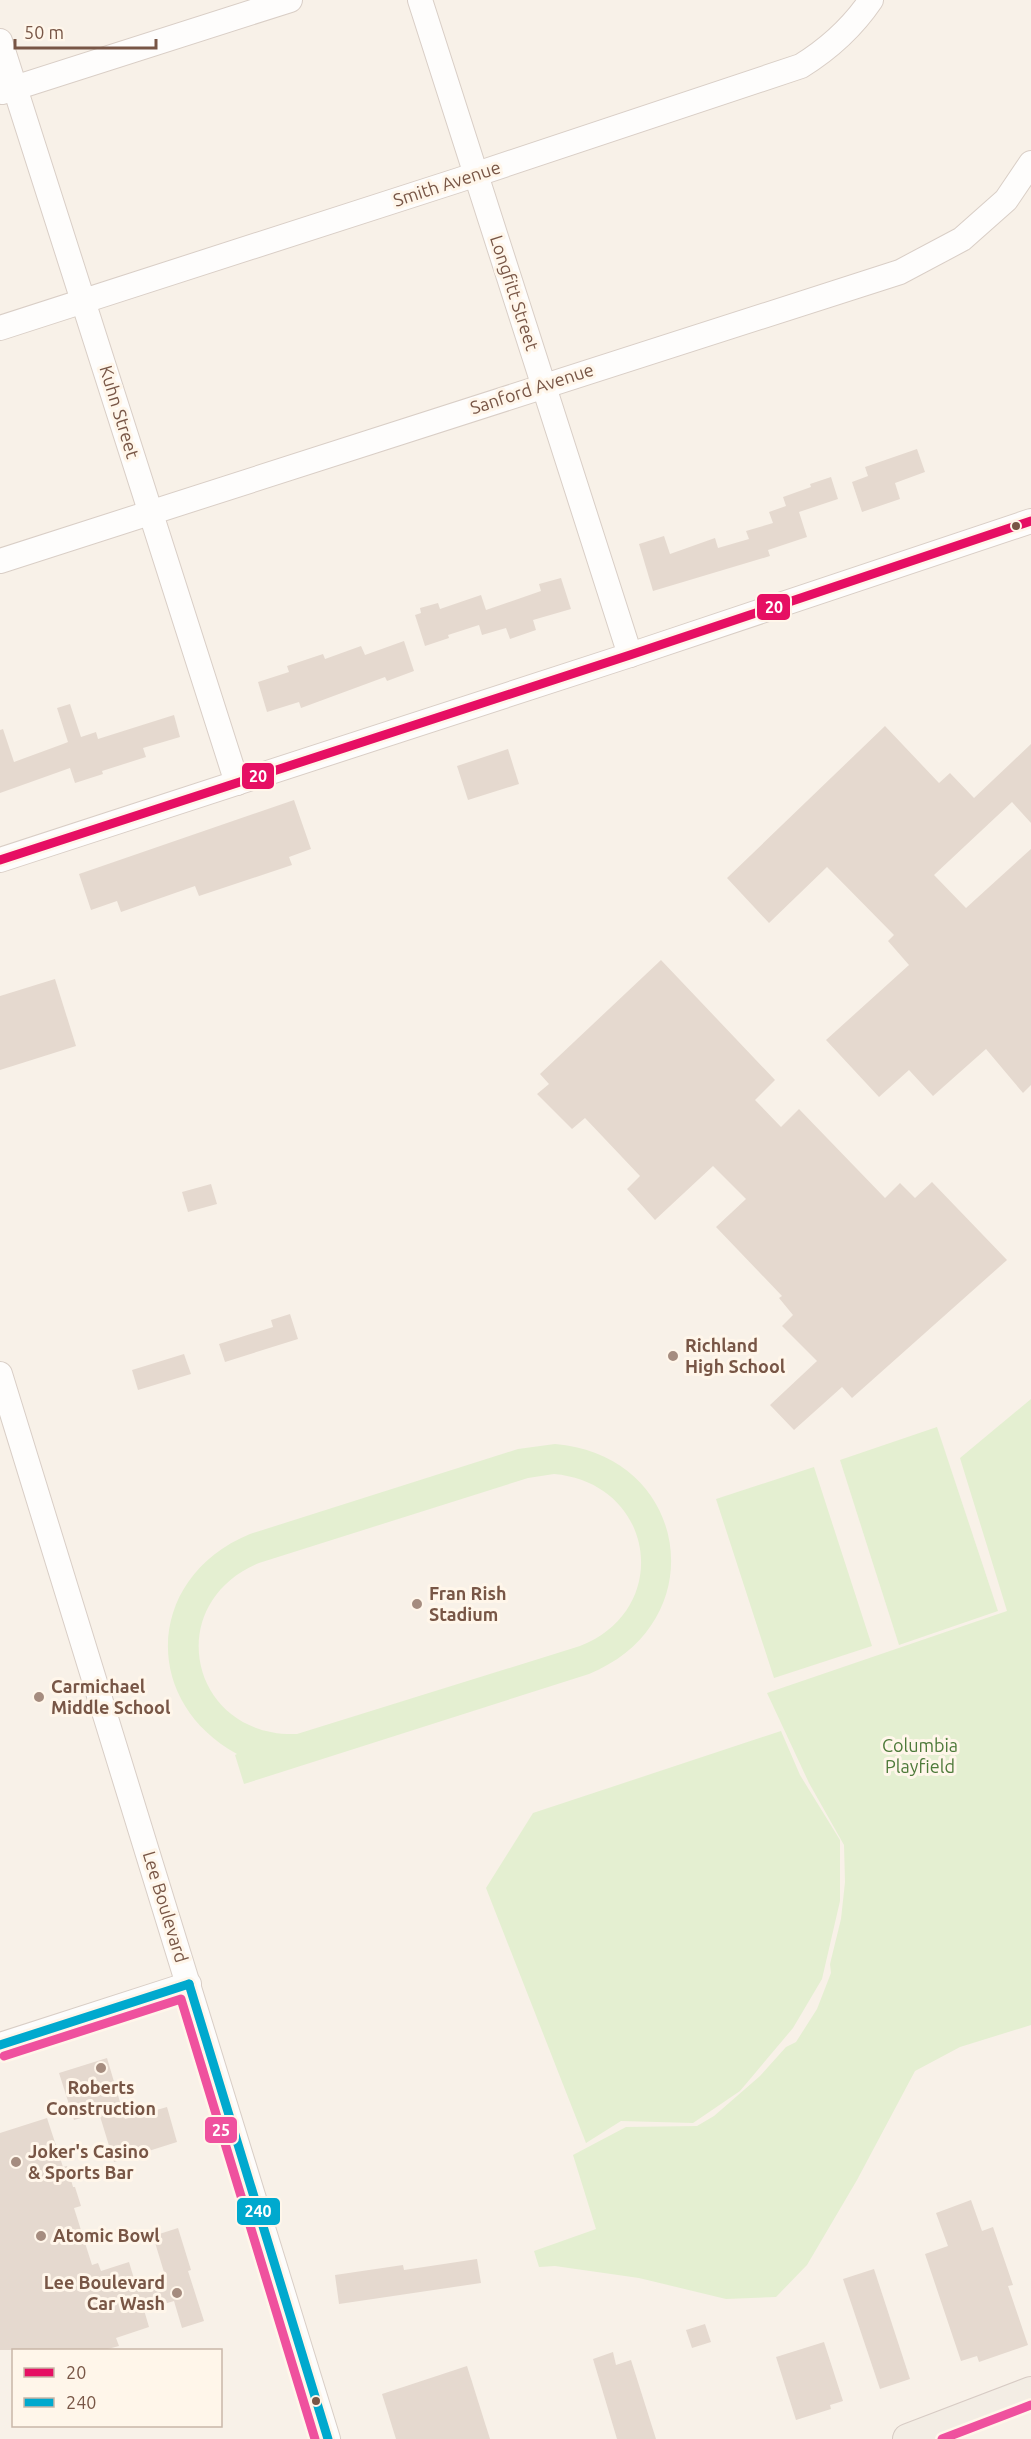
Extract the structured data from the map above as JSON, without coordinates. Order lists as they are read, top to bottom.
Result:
{
  "streets": {
    "street": [
      "Smith Avenue",
      "Longfitt Street",
      "Sanford Avenue",
      "Kuhn Street",
      "Lee Boulevard"
    ]
  },
  "crossings": [
    ["Smith Avenue", "Longfitt Street"],
    ["Smith Avenue", "Kuhn Street"],
    ["Longfitt Street", "Sanford Avenue"],
    ["Sanford Avenue", "Kuhn Street"]
  ],
  "parks": ["Columbia Playfield"],
  "places": [
    "Richland High School",
    "Fran Rish Stadium",
    "Carmichael Middle School",
    "Roberts Construction",
    "Joker's Casino & Sports Bar",
    "Atomic Bowl",
    "Lee Boulevard Car Wash"
  ],
  "lines": ["transit line 20", "transit line 240", "transit line 25"],
  "legend": ["20", "240"],
  "scale_bar": "50 m"
}
